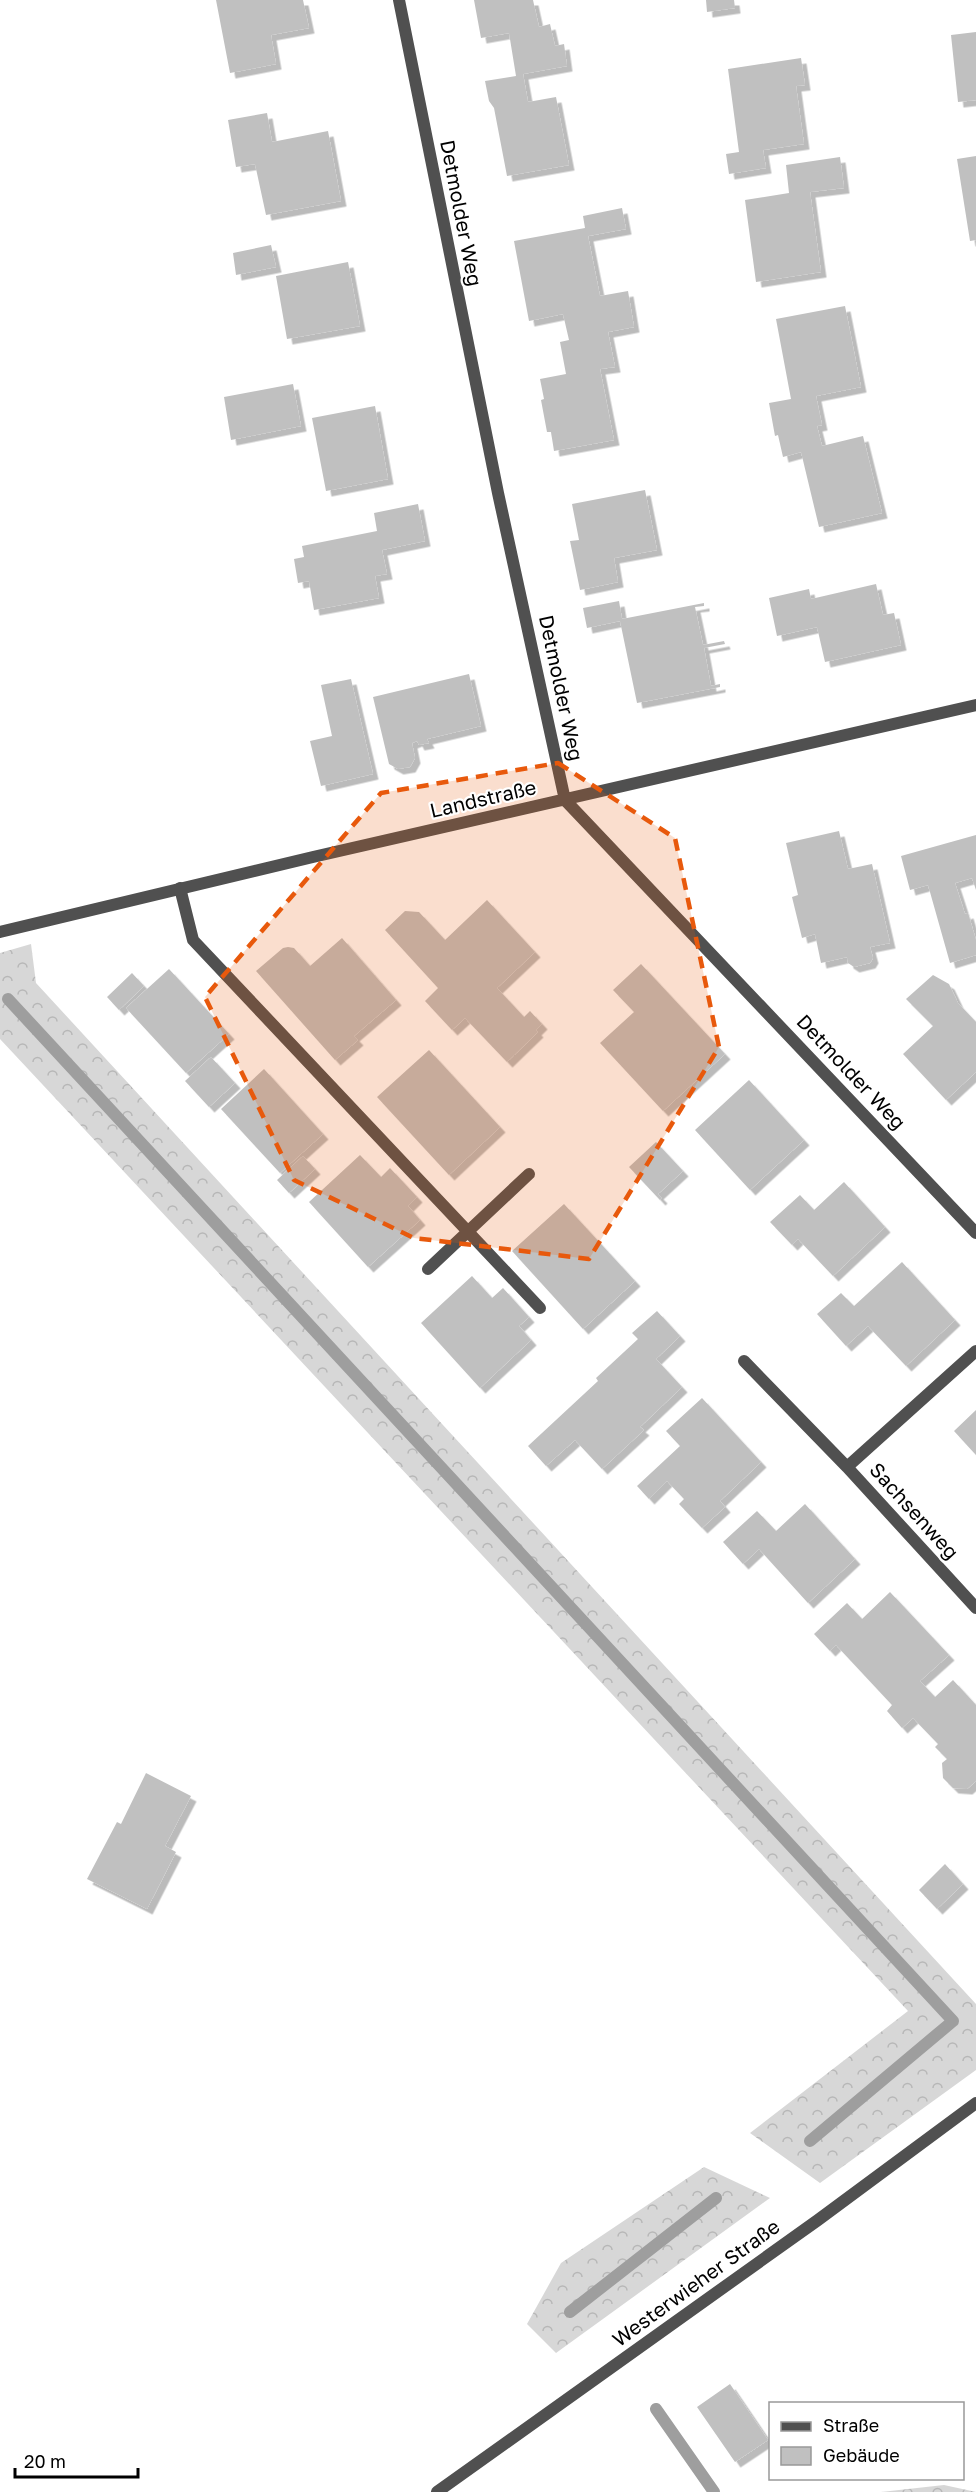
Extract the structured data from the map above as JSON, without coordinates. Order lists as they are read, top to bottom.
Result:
{
  "streets": {
    "street": [
      "Detmolder Weg",
      "Landstraße",
      "Sachsenweg",
      "Westerwieher Straße"
    ]
  },
  "crossings": [
    ["Detmolder Weg", "Landstraße"]
  ],
  "legend": ["Straße", "Gebäude"],
  "scale_bar": "20 m"
}
